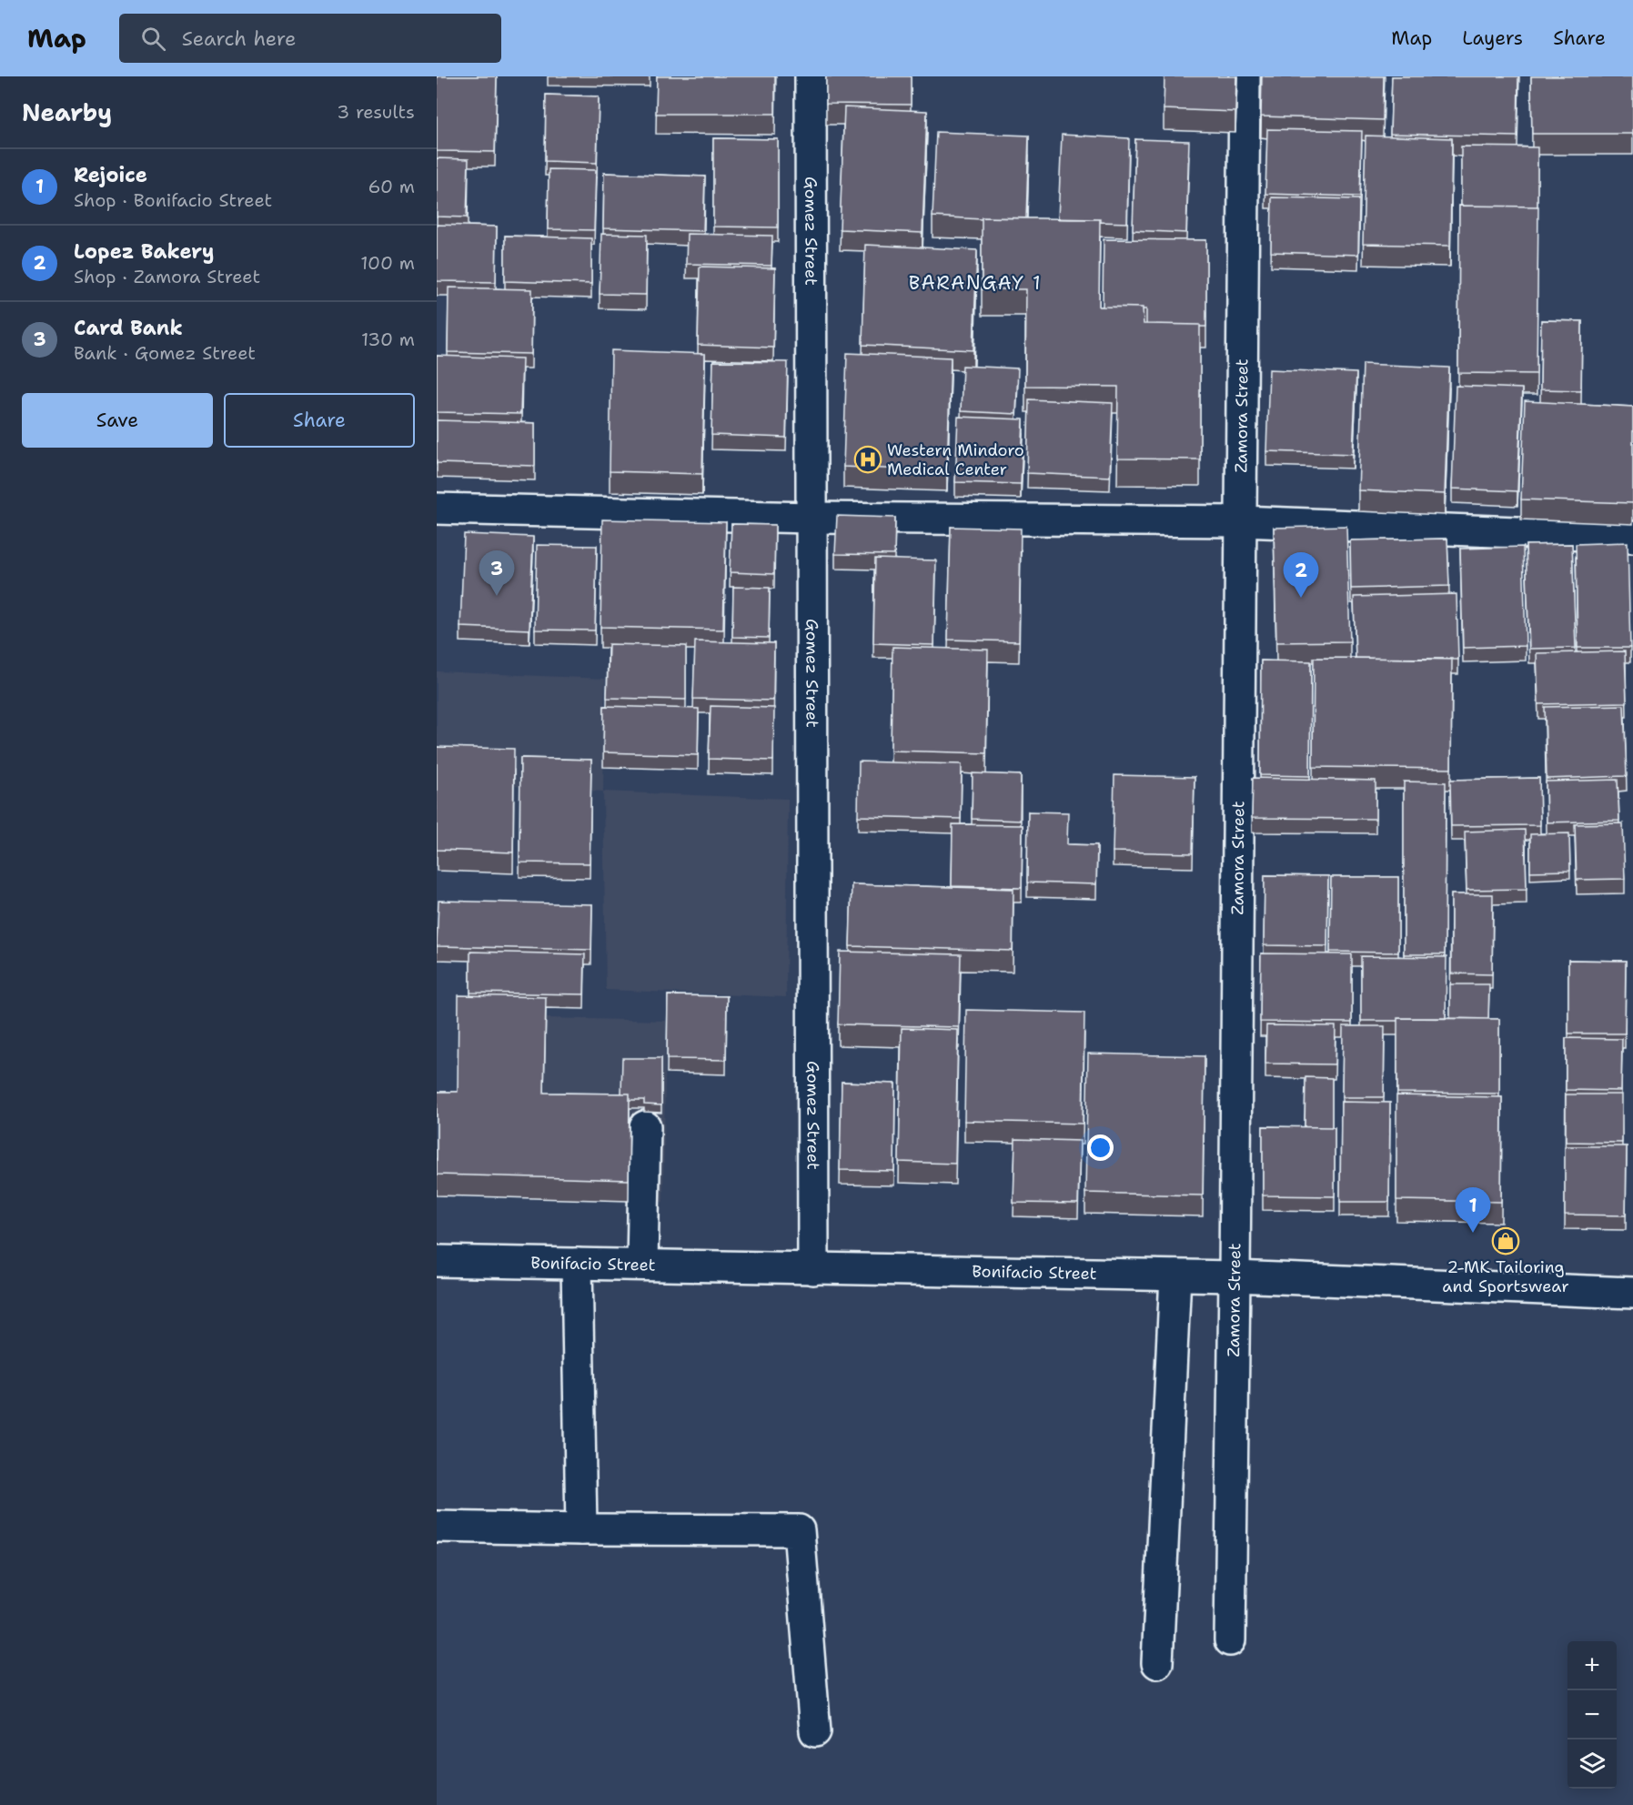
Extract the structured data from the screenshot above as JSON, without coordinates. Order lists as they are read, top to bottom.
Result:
{
  "streets": {
    "street": ["Gomez Street", "Zamora Street", "Bonifacio Street"]
  },
  "crossings": [
    ["Gomez Street", "Bonifacio Street"],
    ["Zamora Street", "Bonifacio Street"]
  ],
  "districts": ["BARANGAY 1"],
  "places": {
    "hospital": ["Western Mindoro Medical Center"],
    "shop": ["2-MK Tailoring and Sportswear"]
  },
  "page": {
    "header": "Map",
    "search": "Search here",
    "nav": ["Map", "Layers", "Share"],
    "heading": ["Nearby", "3 results"],
    "list": [
      {
        "mark": "1",
        "name": "Rejoice",
        "note": "Shop · Bonifacio Street",
        "value": "60 m"
      },
      {
        "mark": "2",
        "name": "Lopez Bakery",
        "note": "Shop · Zamora Street",
        "value": "100 m"
      },
      {
        "mark": "3",
        "name": "Card Bank",
        "note": "Bank · Gomez Street",
        "value": "130 m"
      }
    ],
    "buttons": ["Save", "Share"],
    "pins": ["3", "2", "1"],
    "map_buttons": ["+", "−"]
  }
}
